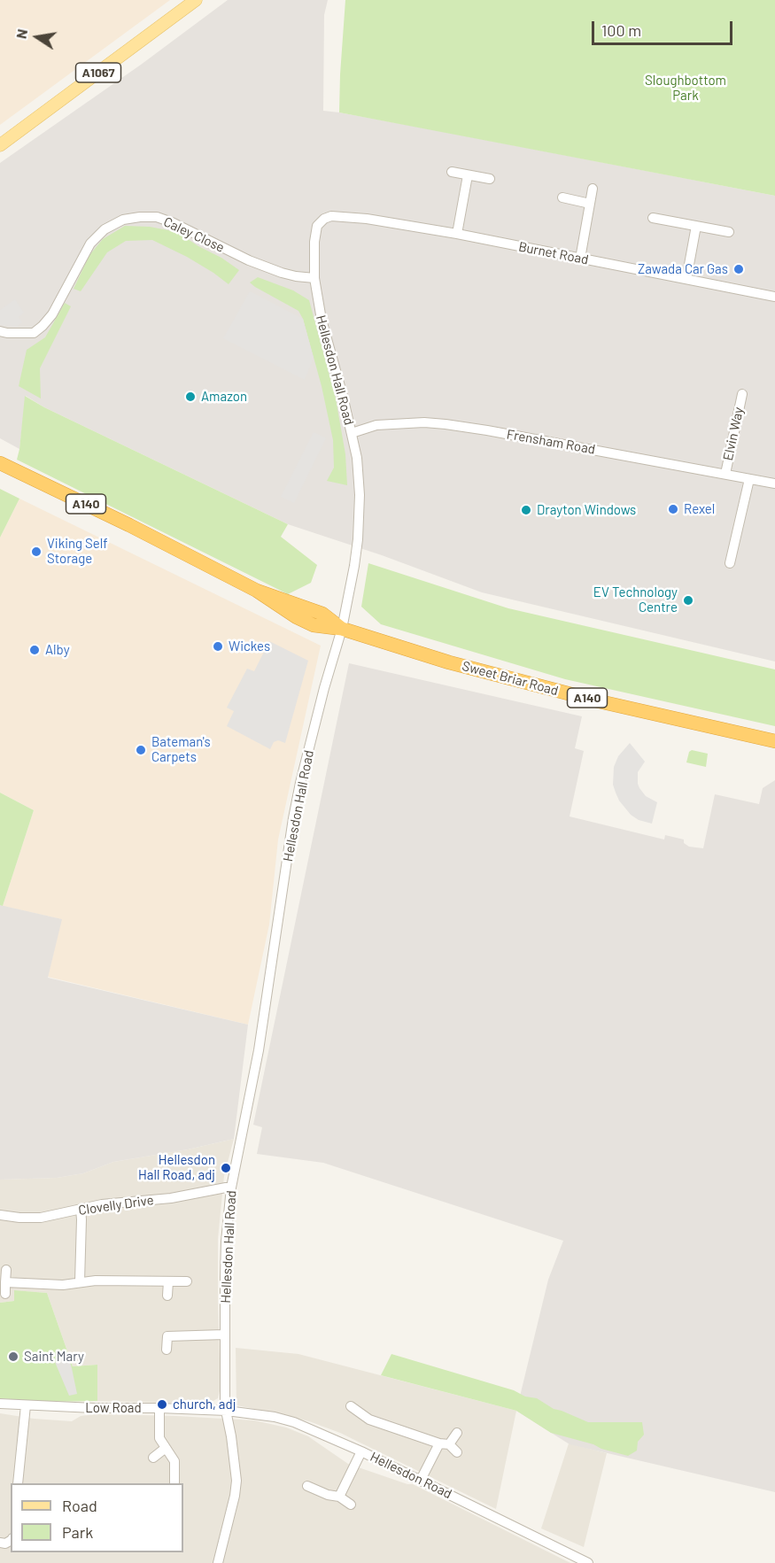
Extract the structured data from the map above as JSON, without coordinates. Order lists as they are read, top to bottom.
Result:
{
  "streets": {
    "highway": ["A140", "Sweet Briar Road"],
    "main road": ["A1067"],
    "street": [
      "Caley Close",
      "Burnet Road",
      "Hellesdon Hall Road",
      "Elvin Way",
      "Frensham Road",
      "Clovelly Drive",
      "Low Road",
      "Hellesdon Road"
    ]
  },
  "crossings": [
    ["Caley Close", "Hellesdon Hall Road"],
    ["Burnet Road", "Hellesdon Hall Road"],
    ["Hellesdon Hall Road", "Frensham Road"],
    ["Hellesdon Hall Road", "Sweet Briar Road"],
    ["Hellesdon Hall Road", "Clovelly Drive"],
    ["Hellesdon Hall Road", "Low Road"],
    ["Hellesdon Hall Road", "Hellesdon Road"],
    ["Elvin Way", "Frensham Road"],
    ["Low Road", "Hellesdon Road"]
  ],
  "parks": ["Sloughbottom Park"],
  "places": [
    "Zawada Car Gas",
    "Amazon",
    "Rexel",
    "Drayton Windows",
    "Viking Self Storage",
    "EV Technology Centre",
    "Wickes",
    "Alby",
    "Bateman's Carpets",
    "Hellesdon Hall Road, adj",
    "Saint Mary",
    "church, adj"
  ],
  "legend": ["Road", "Park"],
  "scale_bar": "100 m",
  "north": "left"
}
